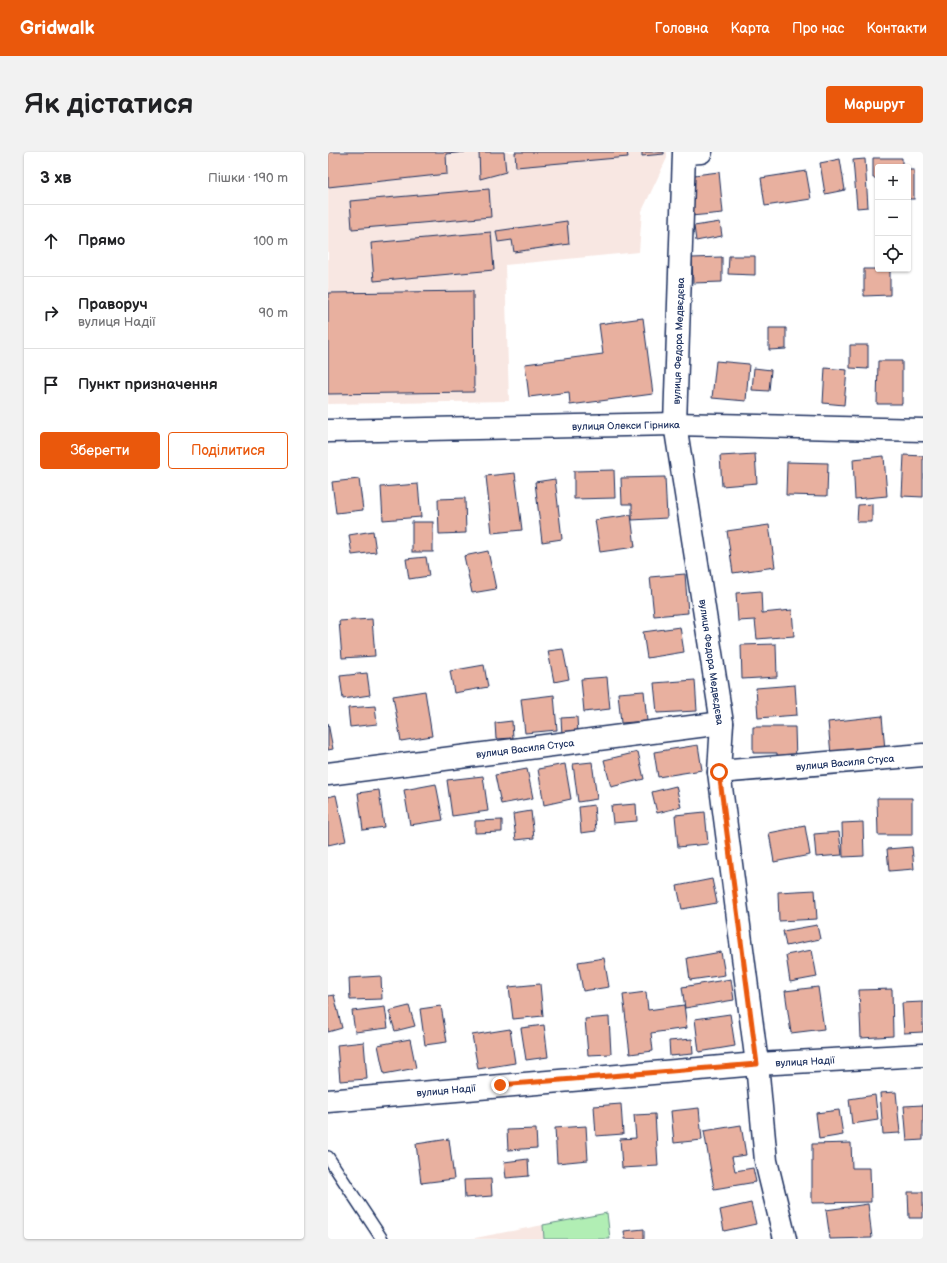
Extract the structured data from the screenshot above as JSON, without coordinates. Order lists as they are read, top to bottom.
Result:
{
  "streets": {
    "street": [
      "вулиця Федора Медвєдєва",
      "вулиця Олекси Гірника",
      "вулиця Василя Стуса",
      "вулиця Надії"
    ]
  },
  "crossings": [
    ["вулиця Федора Медвєдєва", "вулиця Олекси Гірника"],
    ["вулиця Федора Медвєдєва", "вулиця Василя Стуса"],
    ["вулиця Федора Медвєдєва", "вулиця Надії"]
  ],
  "page": {
    "header": "Gridwalk",
    "nav": [
      "Головна",
      "Карта",
      "Про нас",
      "Контакти"
    ],
    "buttons": [
      "Маршрут",
      ["Зберегти", "Поділитися"]
    ],
    "title": "Як дістатися",
    "heading": ["3 хв", "Пішки · 190 m"],
    "map_buttons": ["+", "−"],
    "list": [
      ["Прямо", "100 m"],
      ["Праворуч", "вулиця Надії", "90 m"],
      "Пункт призначення"
    ]
  }
}
